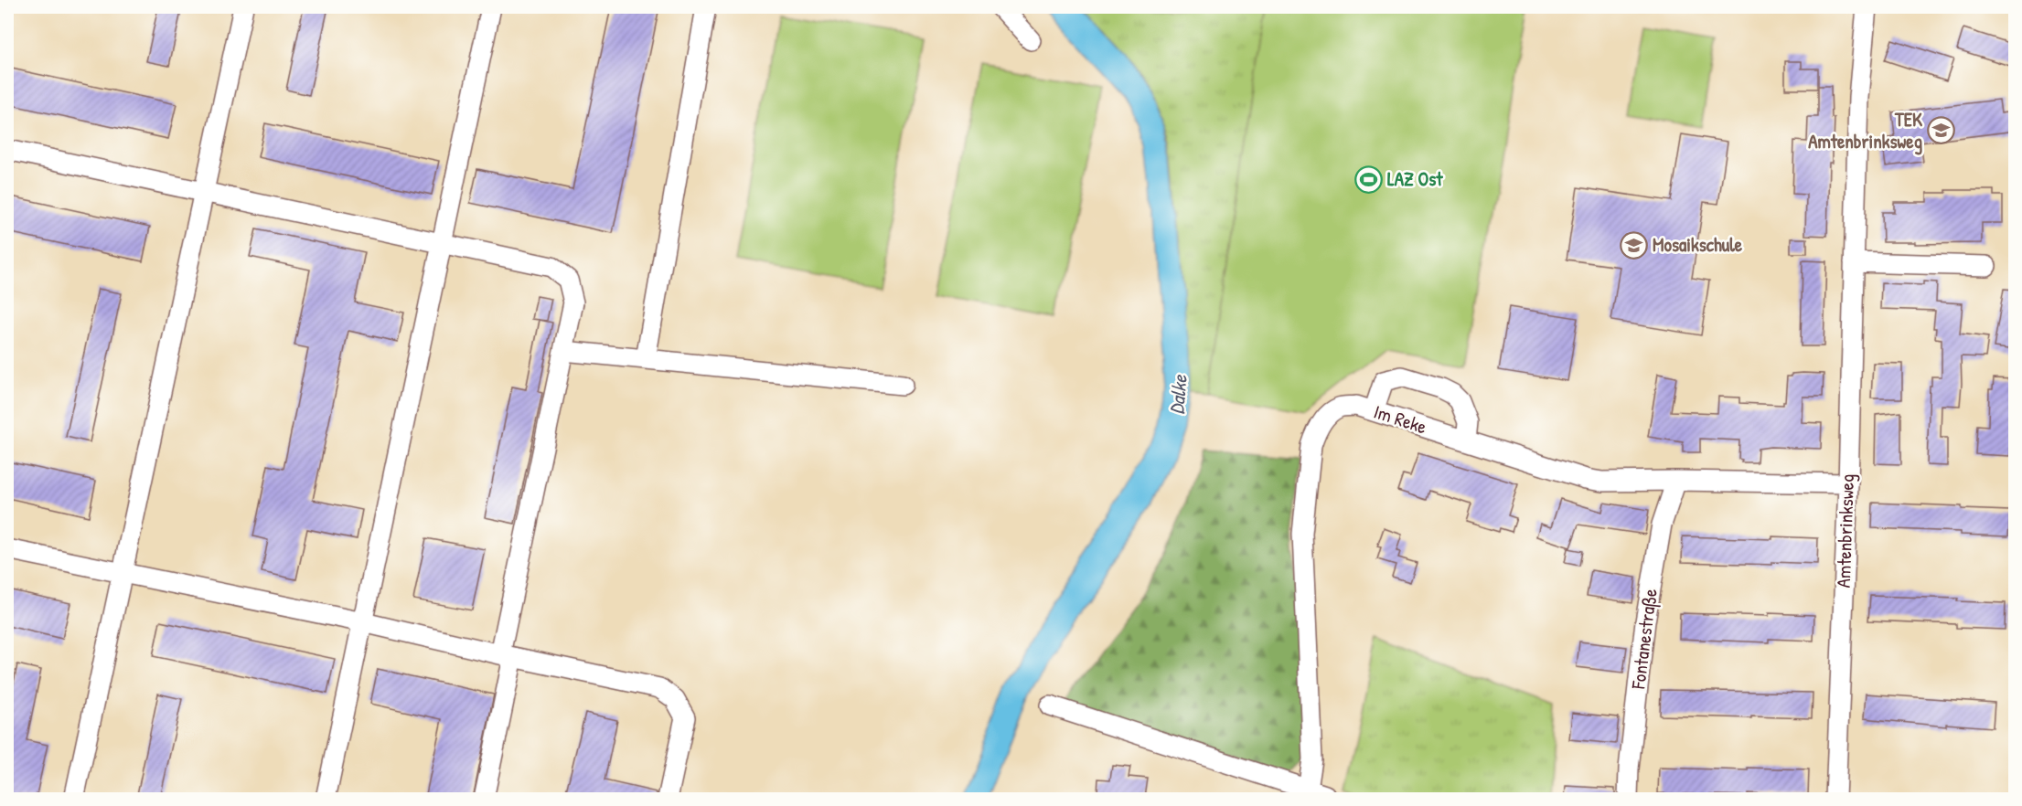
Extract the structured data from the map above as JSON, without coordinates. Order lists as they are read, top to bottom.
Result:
{
  "streets": {
    "street": ["Im Reke", "Amtenbrinksweg", "Fontanestraße"]
  },
  "crossings": [
    ["Im Reke", "Amtenbrinksweg"],
    ["Im Reke", "Fontanestraße"]
  ],
  "water": ["Dalke"],
  "places": {
    "school or university": ["TEK Amtenbrinksweg", "Mosaikschule"],
    "sports": ["LAZ Ost"]
  }
}
